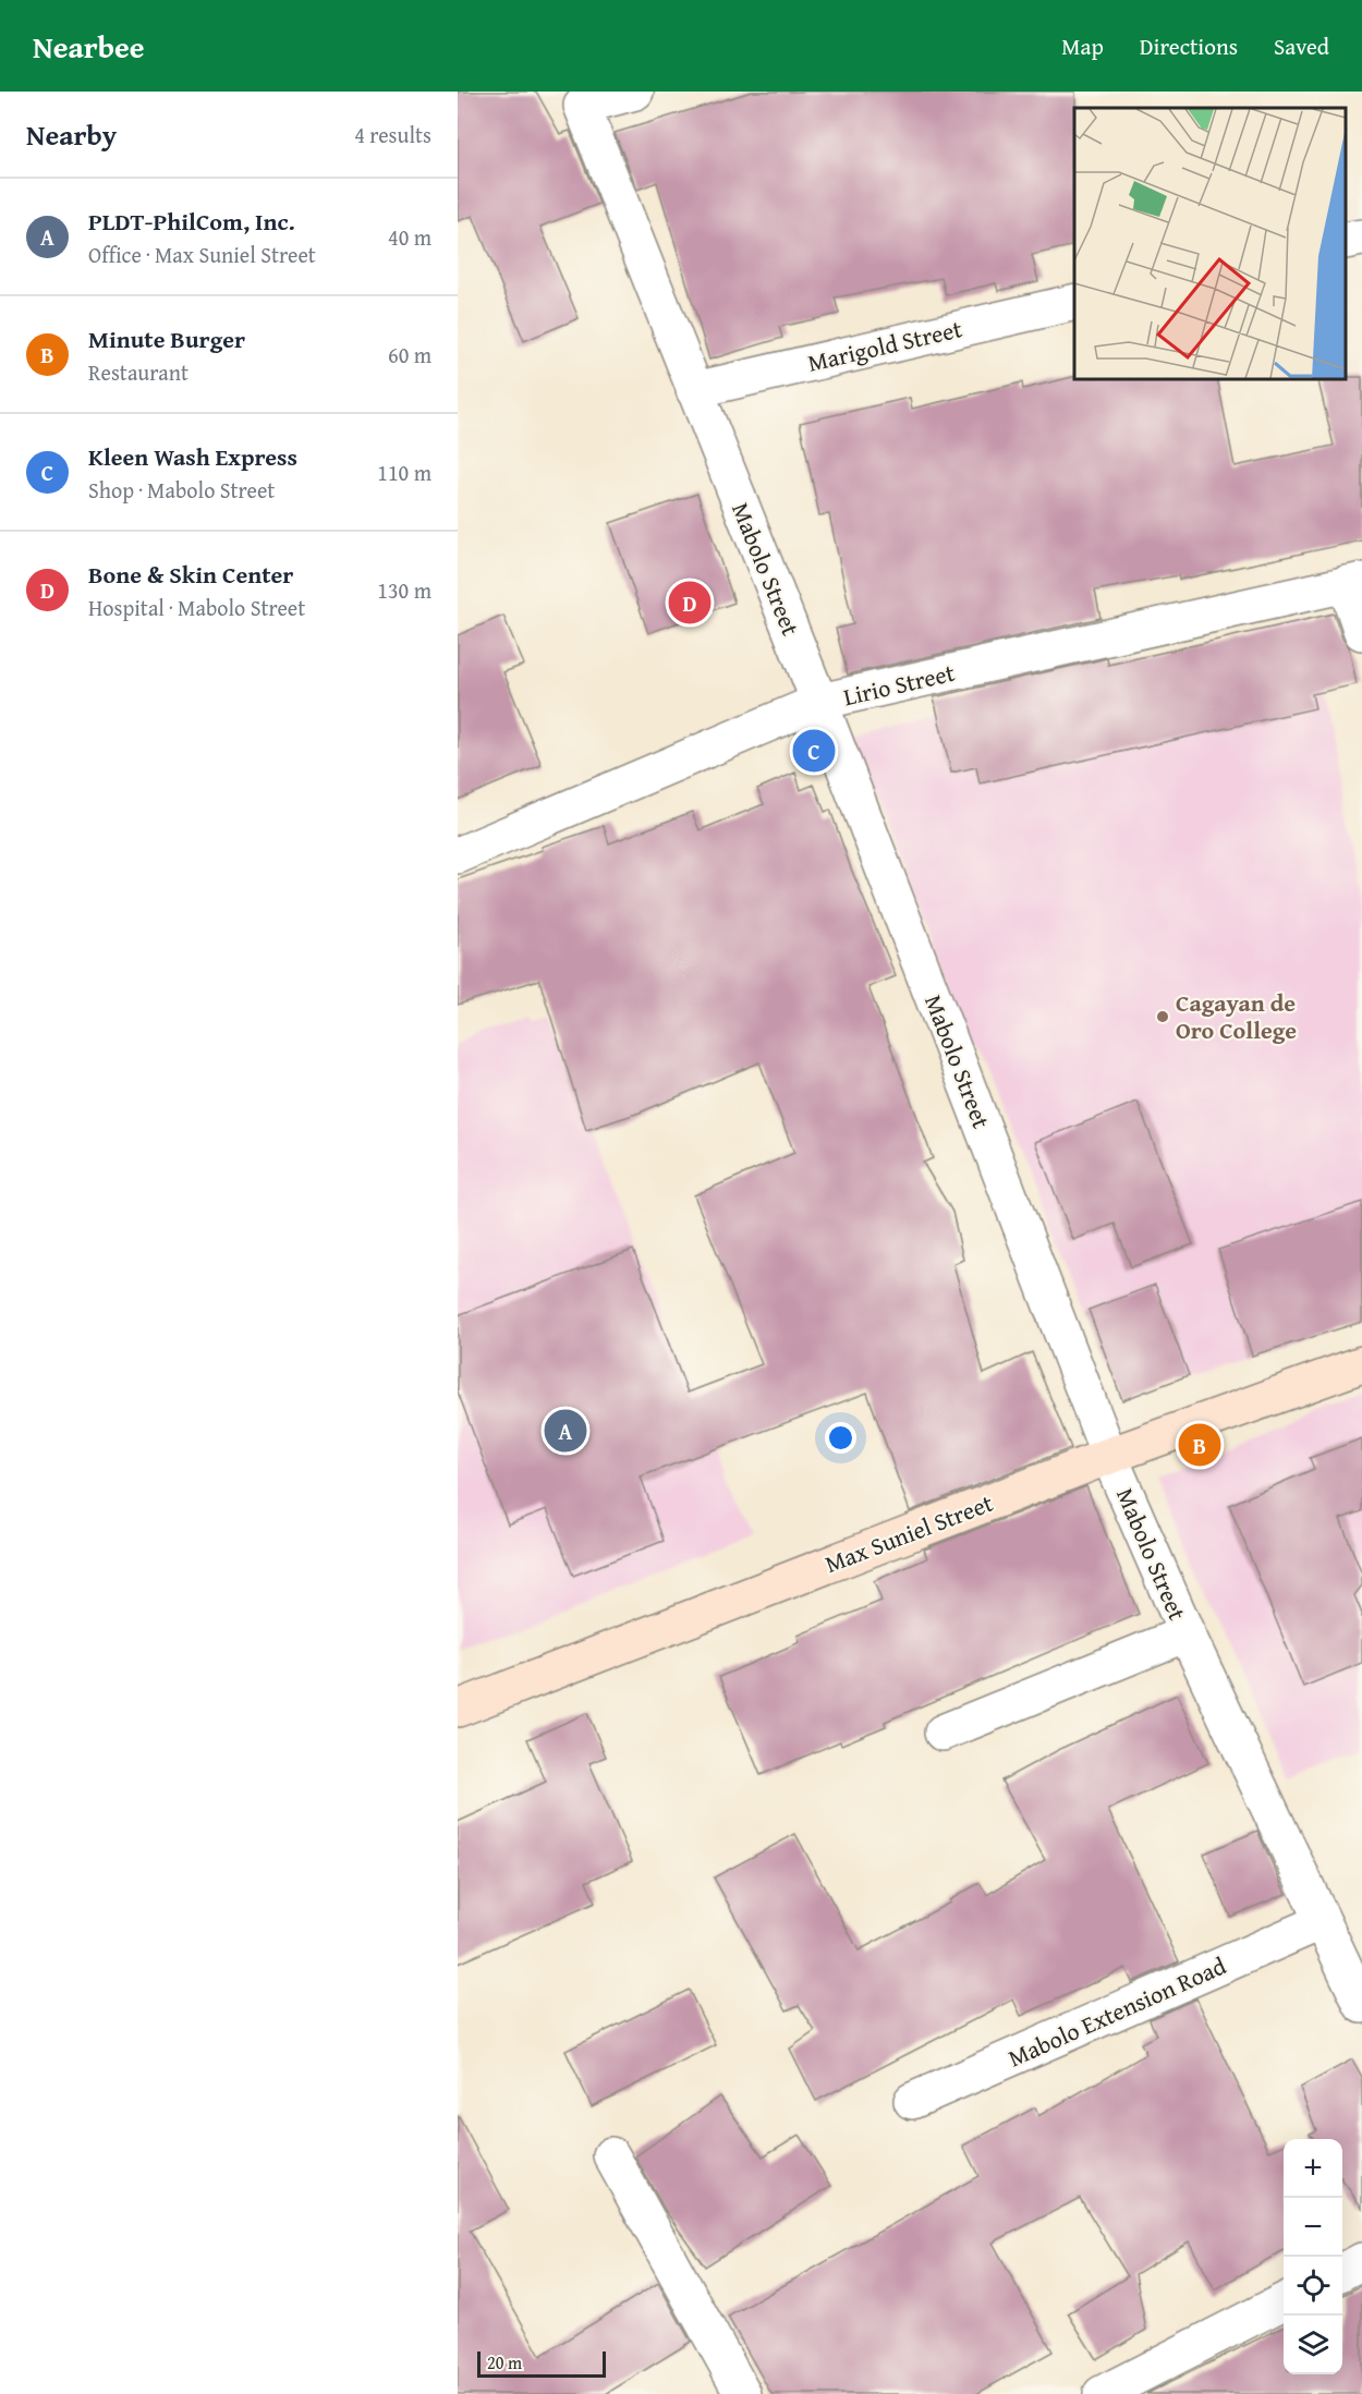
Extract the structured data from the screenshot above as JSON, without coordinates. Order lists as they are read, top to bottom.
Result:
{
  "streets": {
    "main road": ["Max Suniel Street"],
    "street": [
      "Marigold Street",
      "Mabolo Street",
      "Lirio Street",
      "Mabolo Extension Road"
    ]
  },
  "crossings": [
    ["Marigold Street", "Mabolo Street"],
    ["Mabolo Street", "Lirio Street"],
    ["Mabolo Street", "Max Suniel Street"],
    ["Mabolo Street", "Mabolo Extension Road"]
  ],
  "places": ["Cagayan de Oro College"],
  "scale_bar": "20 m",
  "page": {
    "header": "Nearbee",
    "nav": ["Map", "Directions", "Saved"],
    "heading": ["Nearby", "4 results"],
    "list": [
      {
        "mark": "A",
        "name": "PLDT-PhilCom, Inc.",
        "note": "Office · Max Suniel Street",
        "value": "40 m"
      },
      {
        "mark": "B",
        "name": "Minute Burger",
        "note": "Restaurant",
        "value": "60 m"
      },
      {
        "mark": "C",
        "name": "Kleen Wash Express",
        "note": "Shop · Mabolo Street",
        "value": "110 m"
      },
      {
        "mark": "D",
        "name": "Bone & Skin Center",
        "note": "Hospital · Mabolo Street",
        "value": "130 m"
      }
    ],
    "pins": [
      "D",
      "C",
      "A",
      "B"
    ],
    "map_buttons": ["+", "−"],
    "scale": "20 m"
  }
}
